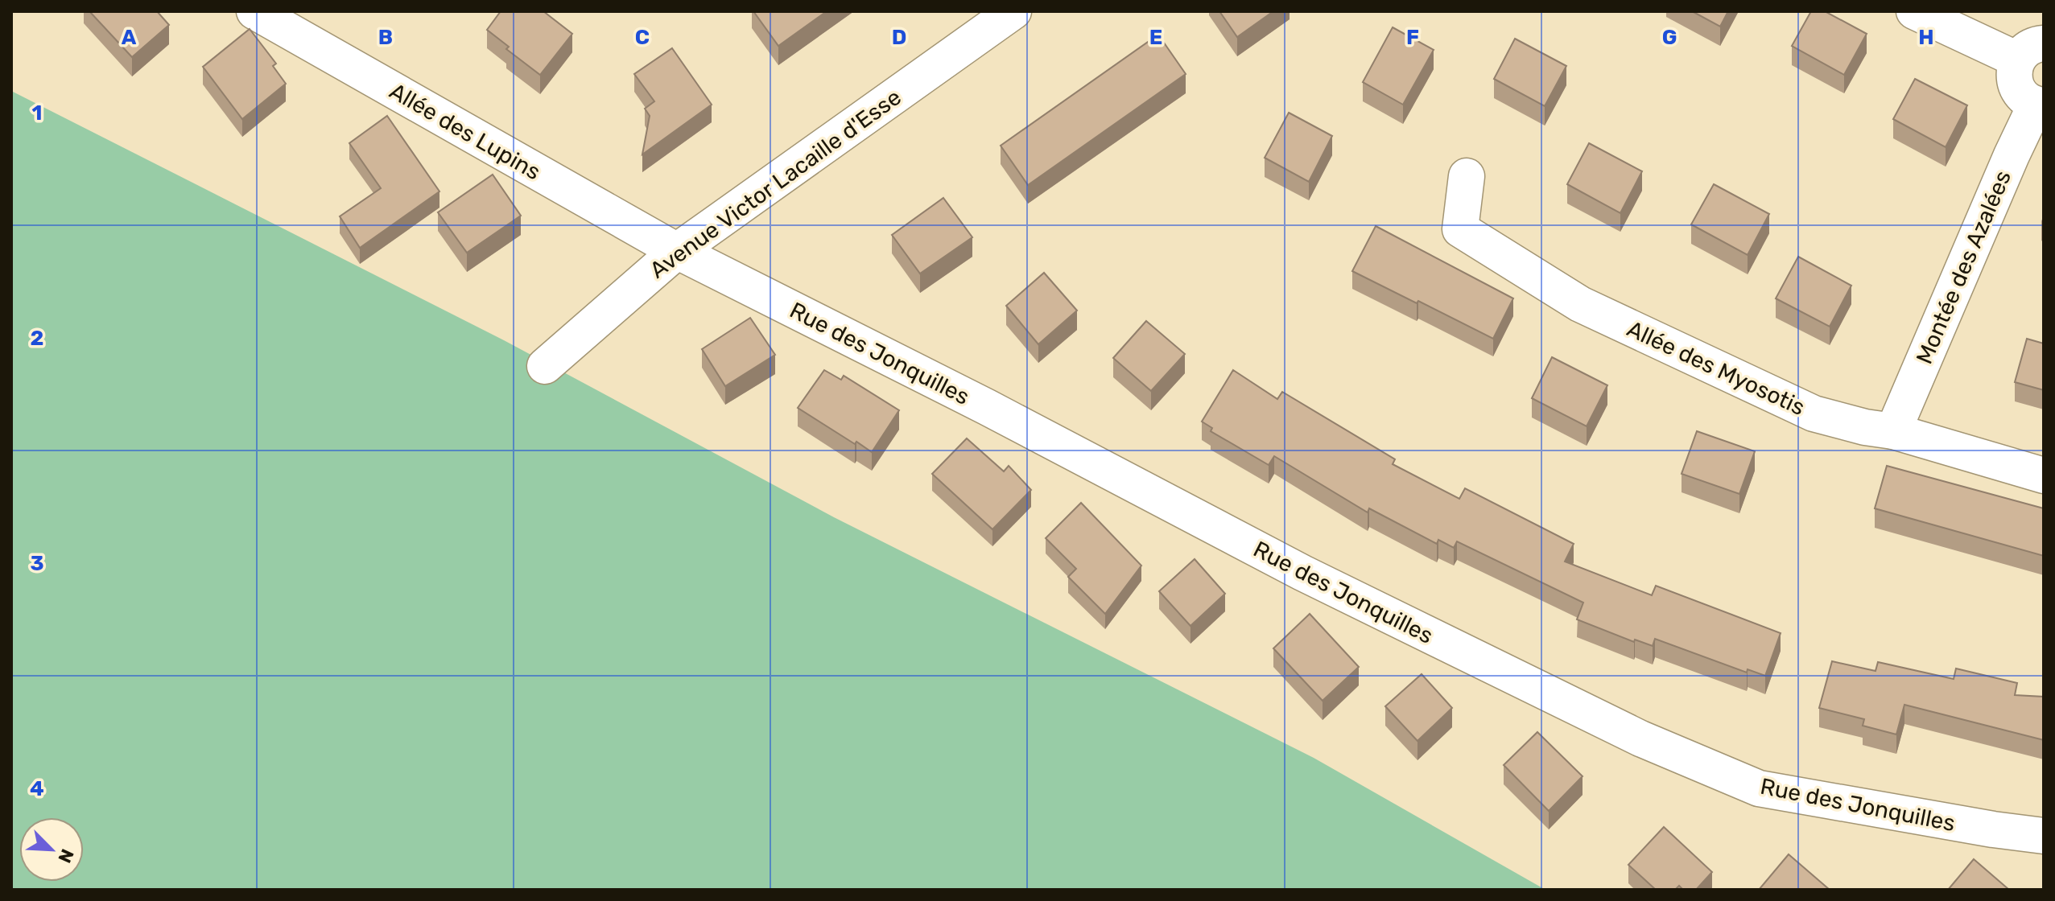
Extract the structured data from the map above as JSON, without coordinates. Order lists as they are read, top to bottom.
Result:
{
  "streets": {
    "street": [
      "Allée des Lupins",
      "Avenue Victor Lacaille d'Esse",
      "Montée des Azalées",
      "Rue des Jonquilles",
      "Allée des Myosotis"
    ]
  },
  "crossings": [
    ["Allée des Lupins", "Avenue Victor Lacaille d'Esse"],
    ["Allée des Lupins", "Rue des Jonquilles"],
    ["Avenue Victor Lacaille d'Esse", "Rue des Jonquilles"],
    ["Montée des Azalées", "Allée des Myosotis"]
  ],
  "north": "bottom right",
  "grid": {
    "columns": [
      "A",
      "B",
      "C",
      "D",
      "E",
      "F",
      "G",
      "H"
    ],
    "rows": [
      "1",
      "2",
      "3",
      "4"
    ]
  }
}
